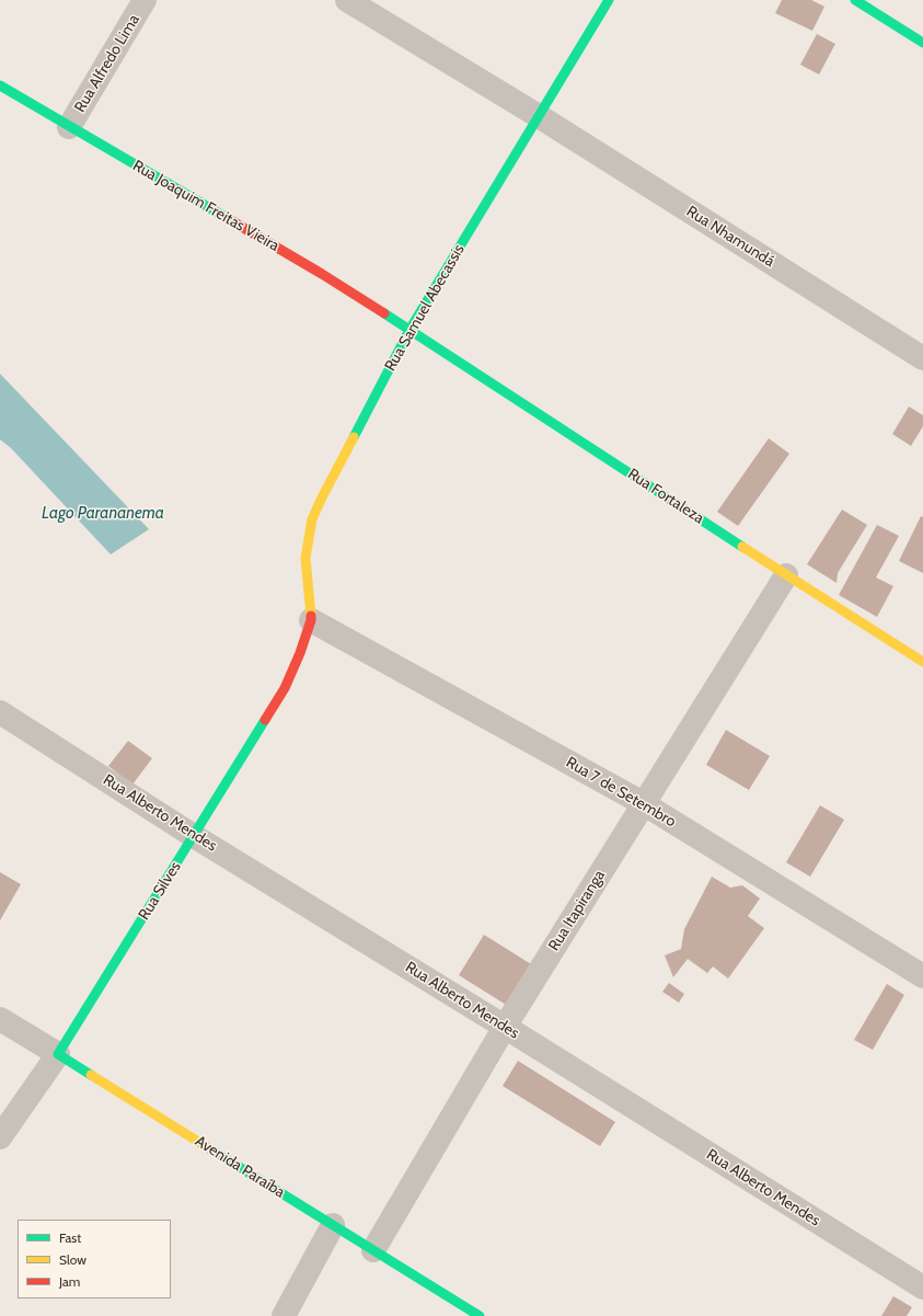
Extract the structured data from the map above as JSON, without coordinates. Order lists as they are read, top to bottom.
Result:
{
  "streets": {
    "street": [
      "Rua Alfredo Lima",
      "Rua Joaquim Freitas Vieira",
      "Rua Nhamundá",
      "Rua Samuel Abecassis",
      "Rua Fortaleza",
      "Rua 7 de Setembro",
      "Rua Alberto Mendes",
      "Rua Silves",
      "Rua Itapiranga",
      "Avenida Paraíba"
    ]
  },
  "crossings": [
    ["Rua Alfredo Lima", "Rua Joaquim Freitas Vieira"],
    ["Rua Joaquim Freitas Vieira", "Rua Samuel Abecassis"],
    ["Rua Joaquim Freitas Vieira", "Rua Fortaleza"],
    ["Rua Nhamundá", "Rua Samuel Abecassis"],
    ["Rua Samuel Abecassis", "Rua Fortaleza"],
    ["Rua Samuel Abecassis", "Rua 7 de Setembro"],
    ["Rua Samuel Abecassis", "Rua Silves"],
    ["Rua Fortaleza", "Rua Itapiranga"],
    ["Rua 7 de Setembro", "Rua Silves"],
    ["Rua 7 de Setembro", "Rua Itapiranga"],
    ["Rua Alberto Mendes", "Rua Silves"],
    ["Rua Alberto Mendes", "Rua Itapiranga"],
    ["Rua Silves", "Avenida Paraíba"],
    ["Rua Itapiranga", "Avenida Paraíba"]
  ],
  "water": ["Lago Parananema"],
  "legend": ["Fast", "Slow", "Jam"]
}
